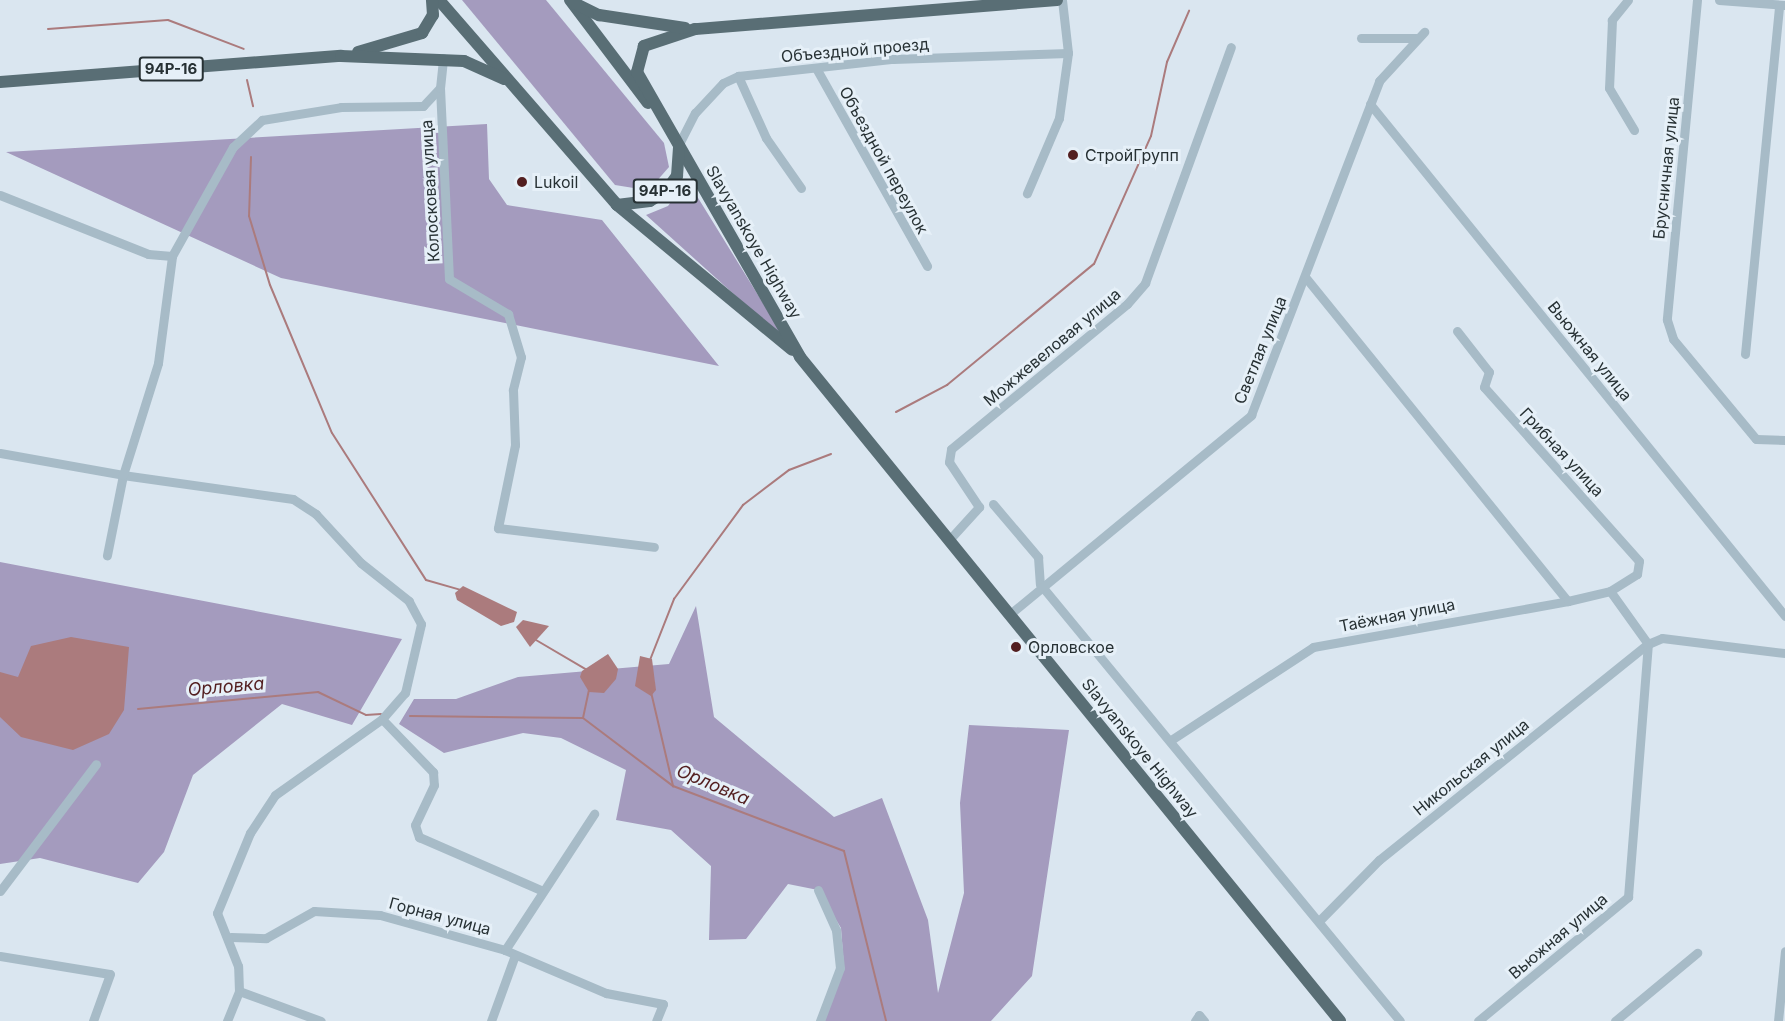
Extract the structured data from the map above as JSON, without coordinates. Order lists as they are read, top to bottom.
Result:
{
  "streets": {
    "main road": ["94Р-16", "Slavyanskoye Highway"],
    "street": [
      "Объездной проезд",
      "Объездной переулок",
      "Брусничная улица",
      "Колосковая улица",
      "Можжевеловая улица",
      "Светлая улица",
      "Вьюжная улица",
      "Грибная улица",
      "Таёжная улица",
      "Никольская улица",
      "Горная улица"
    ]
  },
  "crossings": [
    ["Объездной проезд", "94Р-16"],
    ["Объездной проезд", "Объездной переулок"],
    ["Объездной проезд", "Slavyanskoye Highway"],
    ["94Р-16", "Колосковая улица"],
    ["94Р-16", "Slavyanskoye Highway"],
    ["Slavyanskoye Highway", "Можжевеловая улица"],
    ["Slavyanskoye Highway", "Светлая улица"],
    ["Светлая улица", "Вьюжная улица"],
    ["Вьюжная улица", "Никольская улица"],
    ["Грибная улица", "Таёжная улица"]
  ],
  "water": ["Орловка"],
  "places": ["СтройГрупп", "Lukoil", "Орловское"]
}
